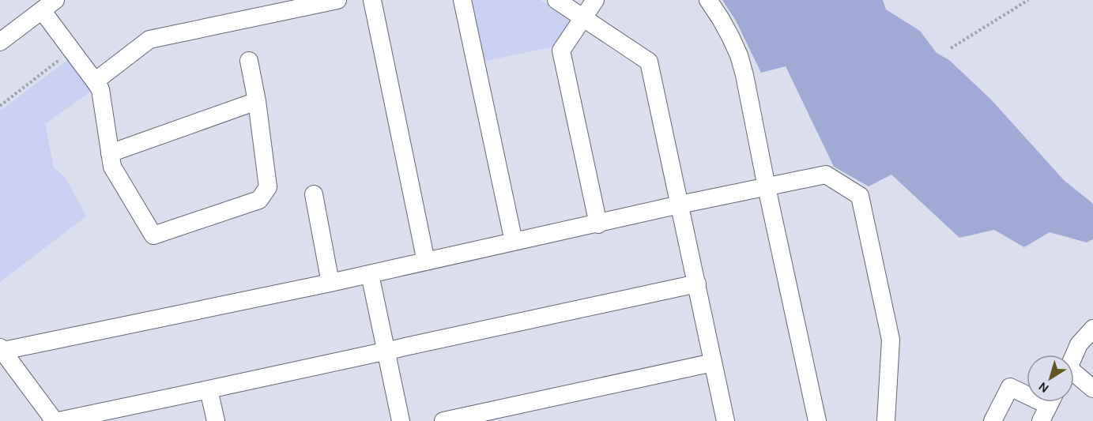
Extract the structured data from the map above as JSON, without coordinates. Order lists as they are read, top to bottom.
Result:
{
  "north": "bottom left"
}
